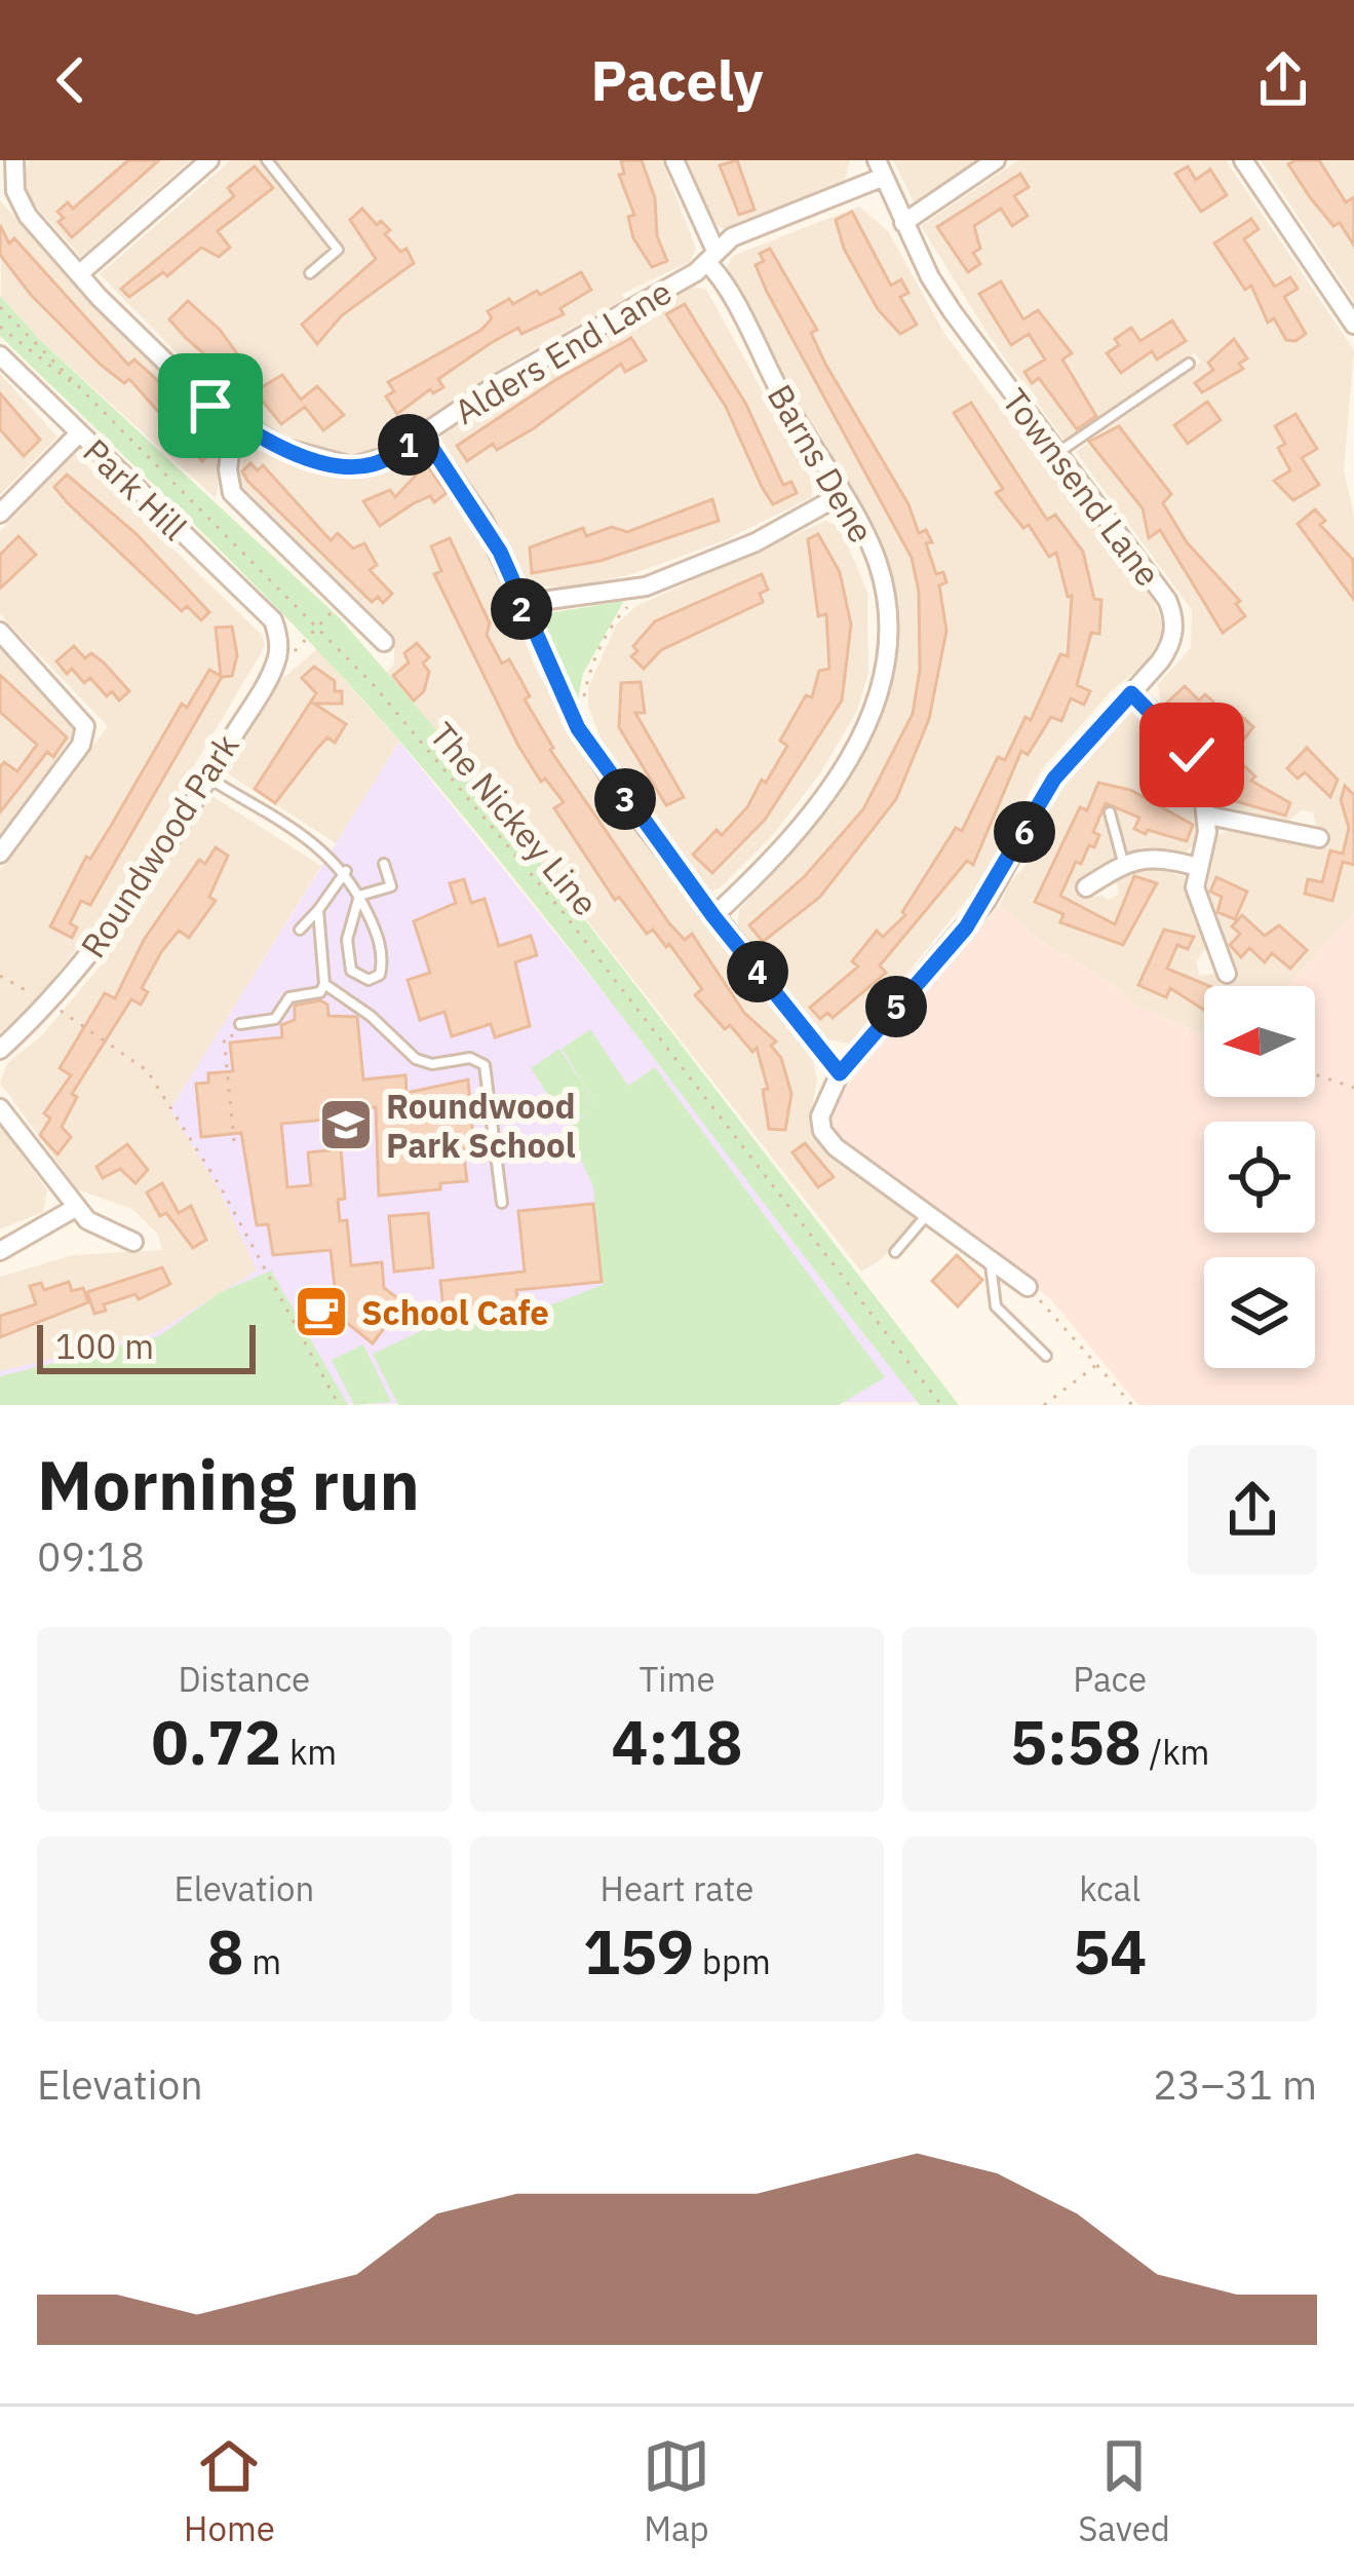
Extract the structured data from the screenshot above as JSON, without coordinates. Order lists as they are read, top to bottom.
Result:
{
  "streets": {
    "street": [
      "Alders End Lane",
      "Barns Dene",
      "Townsend Lane",
      "Park Hill",
      "Roundwood Park"
    ],
    "path": ["The Nickey Line"]
  },
  "crossings": [
    ["Alders End Lane", "Barns Dene"],
    ["Alders End Lane", "Townsend Lane"],
    ["Park Hill", "Roundwood Park"]
  ],
  "places": {
    "school or university": ["Roundwood Park School"],
    "cafe": ["School Cafe"]
  },
  "scale_bar": "100 m",
  "north": "left",
  "page": {
    "header": "Pacely",
    "pins": [
      "1",
      "2",
      "3",
      "6",
      "4",
      "5"
    ],
    "scale": "100 m",
    "heading": ["Morning run", "09:18"],
    "stats": [
      ["Distance", "0.72 km"],
      ["Time", "4:18"],
      ["Pace", "5:58 /km"],
      ["Elevation", "8 m"],
      ["Heart rate", "159 bpm"],
      ["kcal", "54"]
    ],
    "chart": ["Elevation", "23–31 m"],
    "tabs": ["Home", "Map", "Saved"]
  }
}
